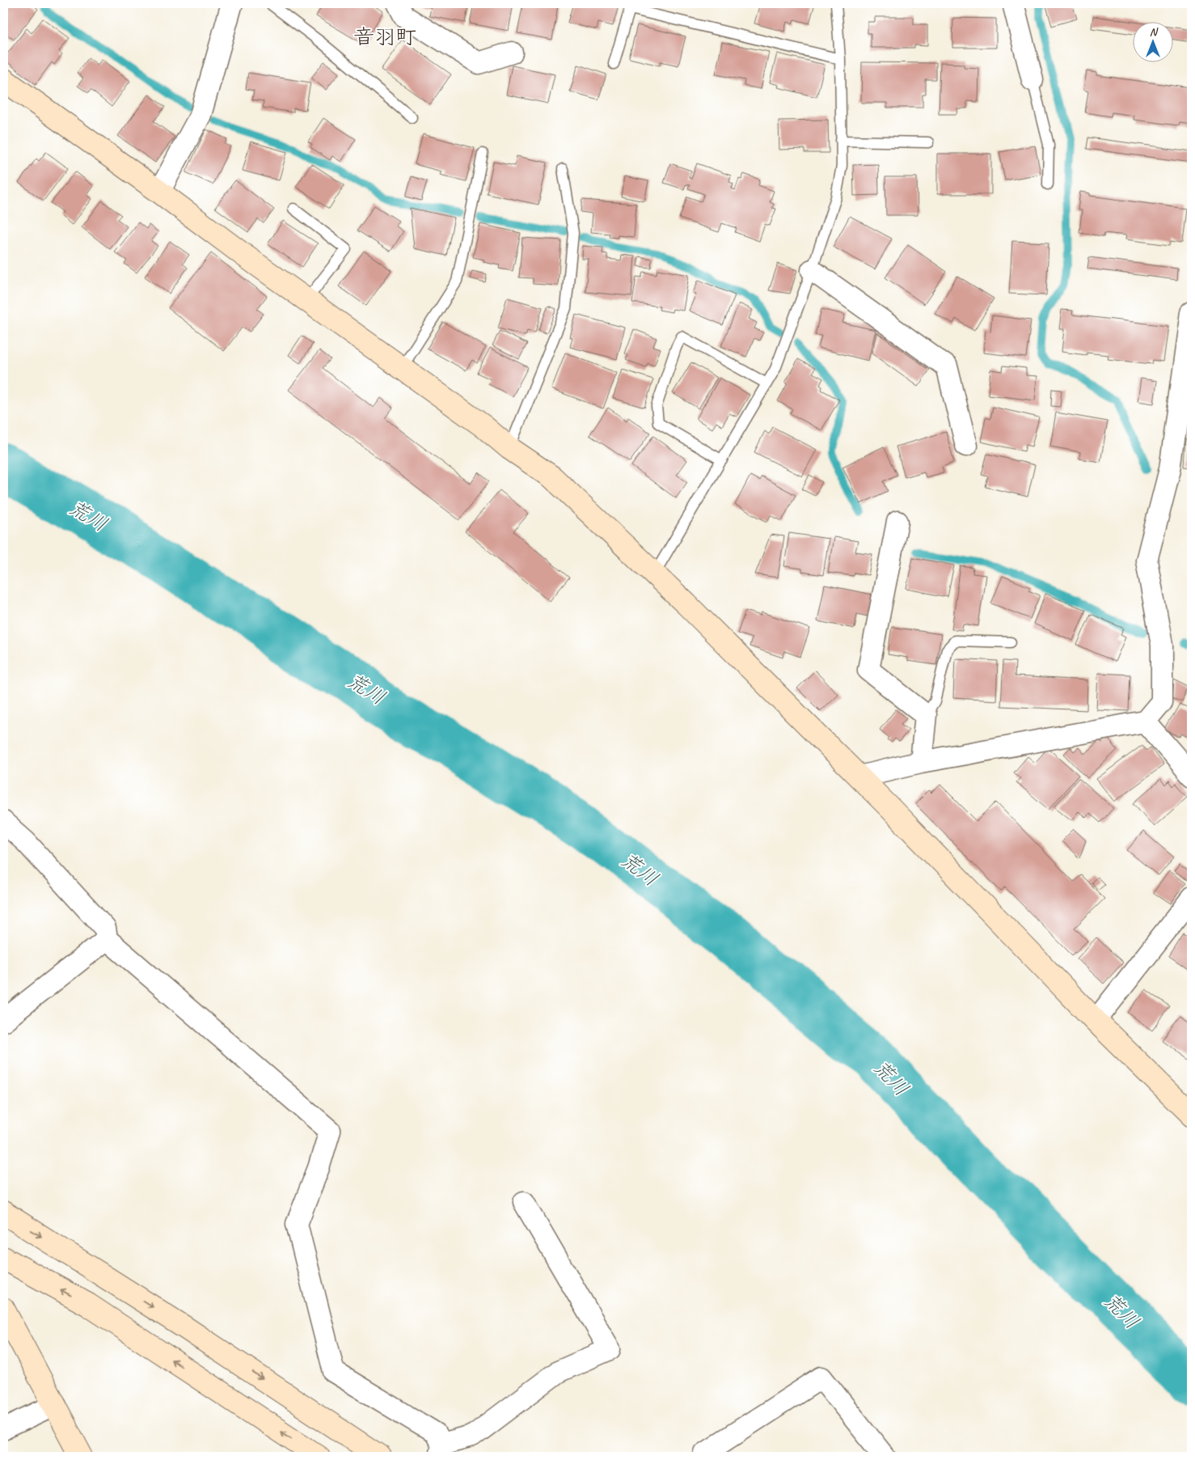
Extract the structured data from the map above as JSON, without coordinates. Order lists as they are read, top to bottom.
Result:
{
  "districts": ["音羽町"],
  "water": ["荒川"],
  "north": "top"
}
